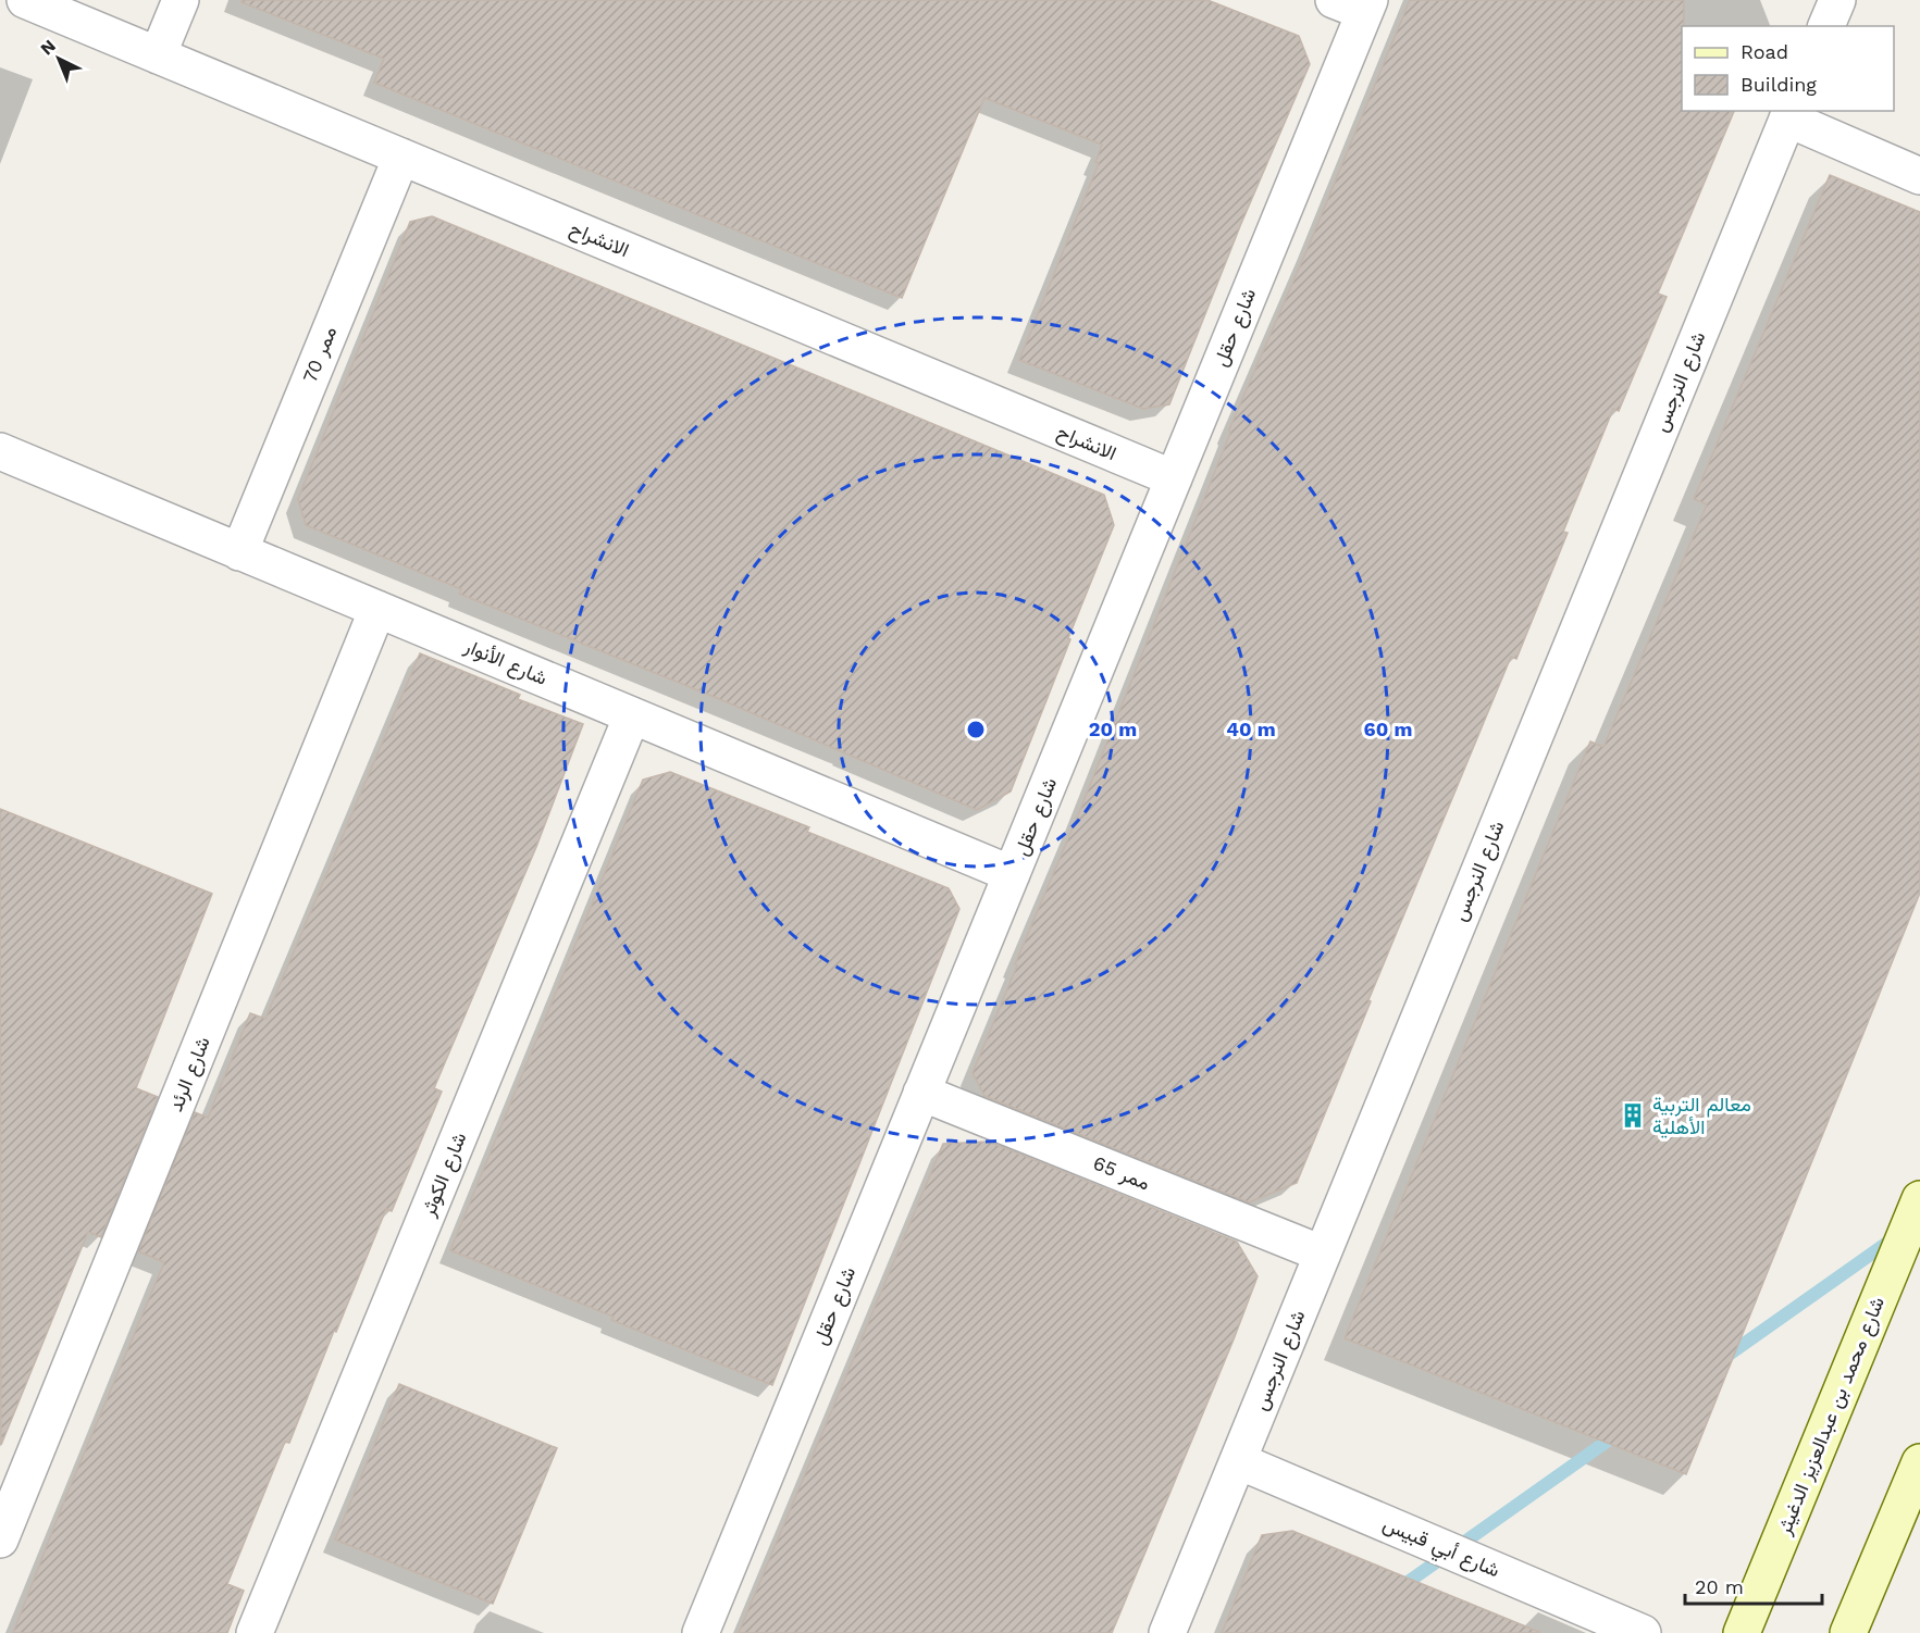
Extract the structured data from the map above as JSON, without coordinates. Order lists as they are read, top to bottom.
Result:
{
  "streets": {
    "street": [
      "الانشراح",
      "شارع حقل",
      "ممر 70",
      "شارع النرجس",
      "شارع الأنوار",
      "شارع الرئد",
      "ممر 65",
      "شارع الكوثر",
      "شارع محمد بن عبدالعزيز الدغيثر",
      "شارع أبي قبيس"
    ]
  },
  "crossings": [
    ["الانشراح", "شارع حقل"],
    ["الانشراح", "ممر 70"],
    ["شارع حقل", "شارع الأنوار"],
    ["شارع حقل", "ممر 65"],
    ["ممر 70", "شارع الأنوار"],
    ["شارع النرجس", "ممر 65"],
    ["شارع النرجس", "شارع أبي قبيس"],
    ["شارع الأنوار", "شارع الرئد"],
    ["شارع الأنوار", "شارع الكوثر"]
  ],
  "places": {
    "building": ["معالم التربية الأهلية"]
  },
  "legend": ["Road", "Building"],
  "scale_bar": "20 m",
  "north": "top left",
  "rings": ["20 m", "40 m", "60 m"]
}
